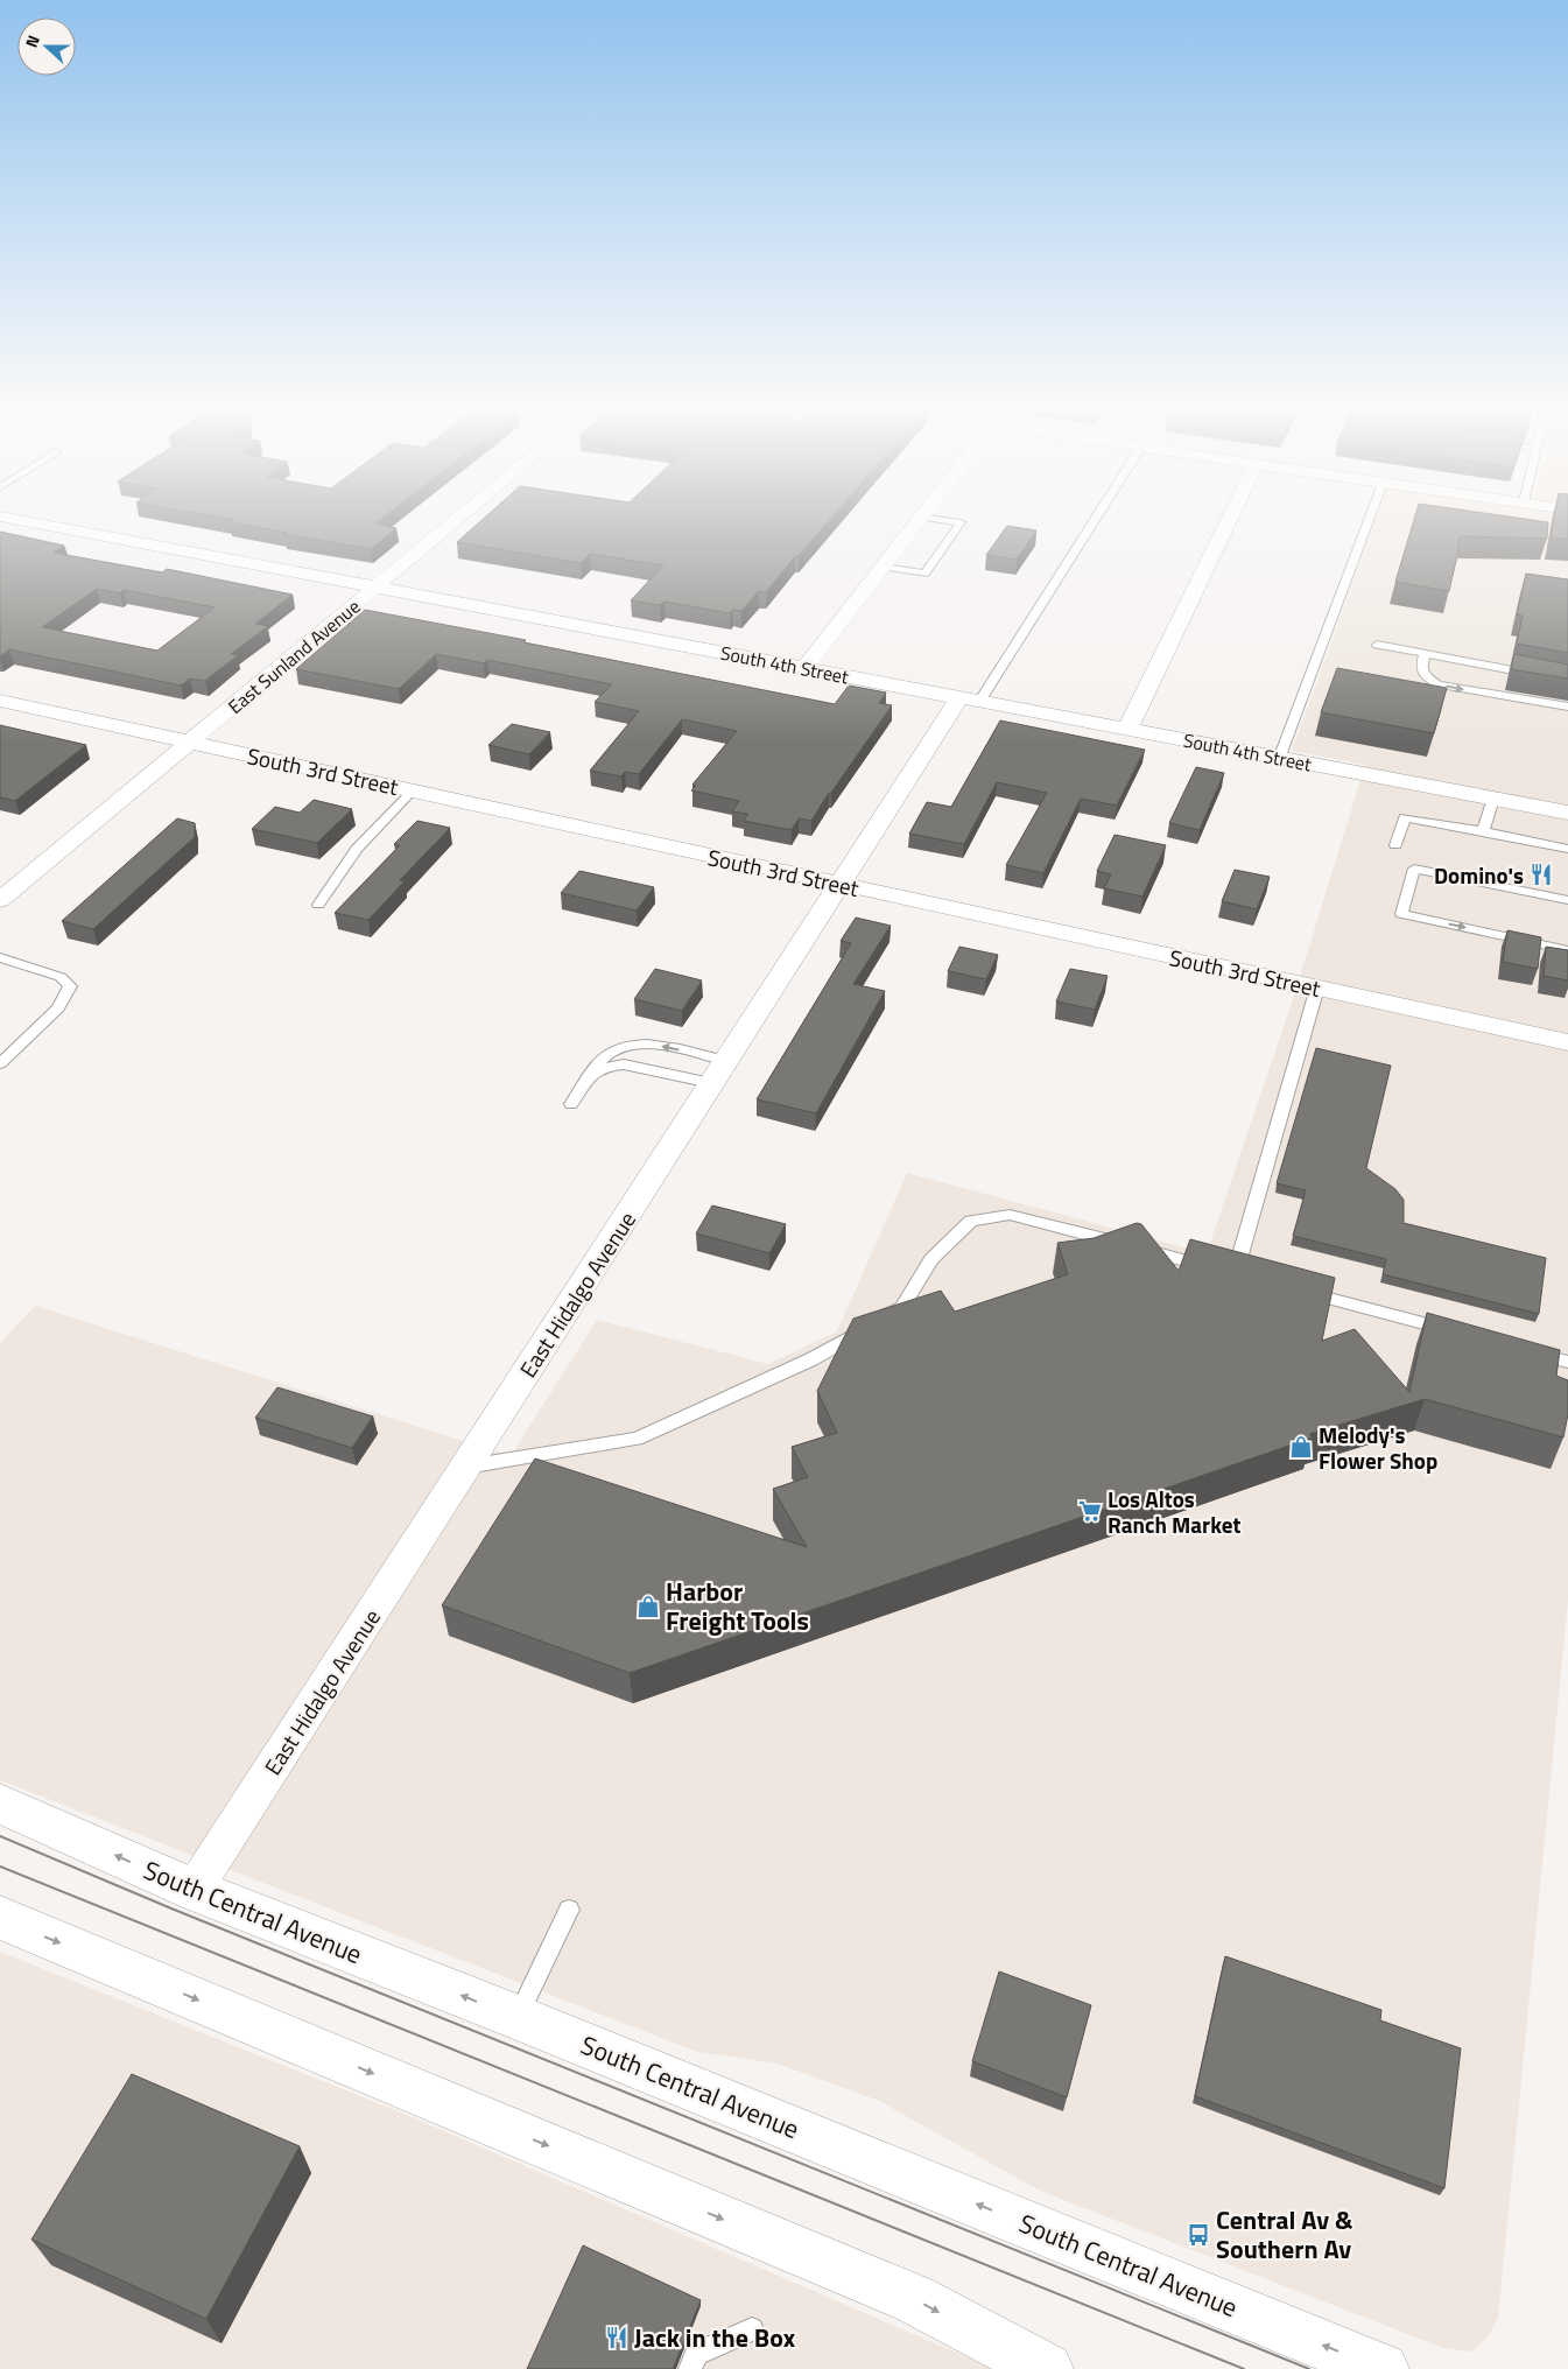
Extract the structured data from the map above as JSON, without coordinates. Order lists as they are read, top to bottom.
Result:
{
  "streets": {
    "main road": ["South Central Avenue"],
    "street": [
      "East Sunland Avenue",
      "South 4th Street",
      "South 3rd Street",
      "East Hidalgo Avenue"
    ]
  },
  "crossings": [
    ["East Sunland Avenue", "South 4th Street"],
    ["East Sunland Avenue", "South 3rd Street"],
    ["South 4th Street", "East Hidalgo Avenue"],
    ["South 3rd Street", "East Hidalgo Avenue"],
    ["East Hidalgo Avenue", "South Central Avenue"]
  ],
  "places": {
    "restaurant": ["Domino's", "Jack in the Box"],
    "shop": ["Melody's Flower Shop", "Harbor Freight Tools"],
    "supermarket": ["Los Altos Ranch Market"],
    "bus stop": ["Central Av & Southern Av"]
  },
  "north": "left"
}
